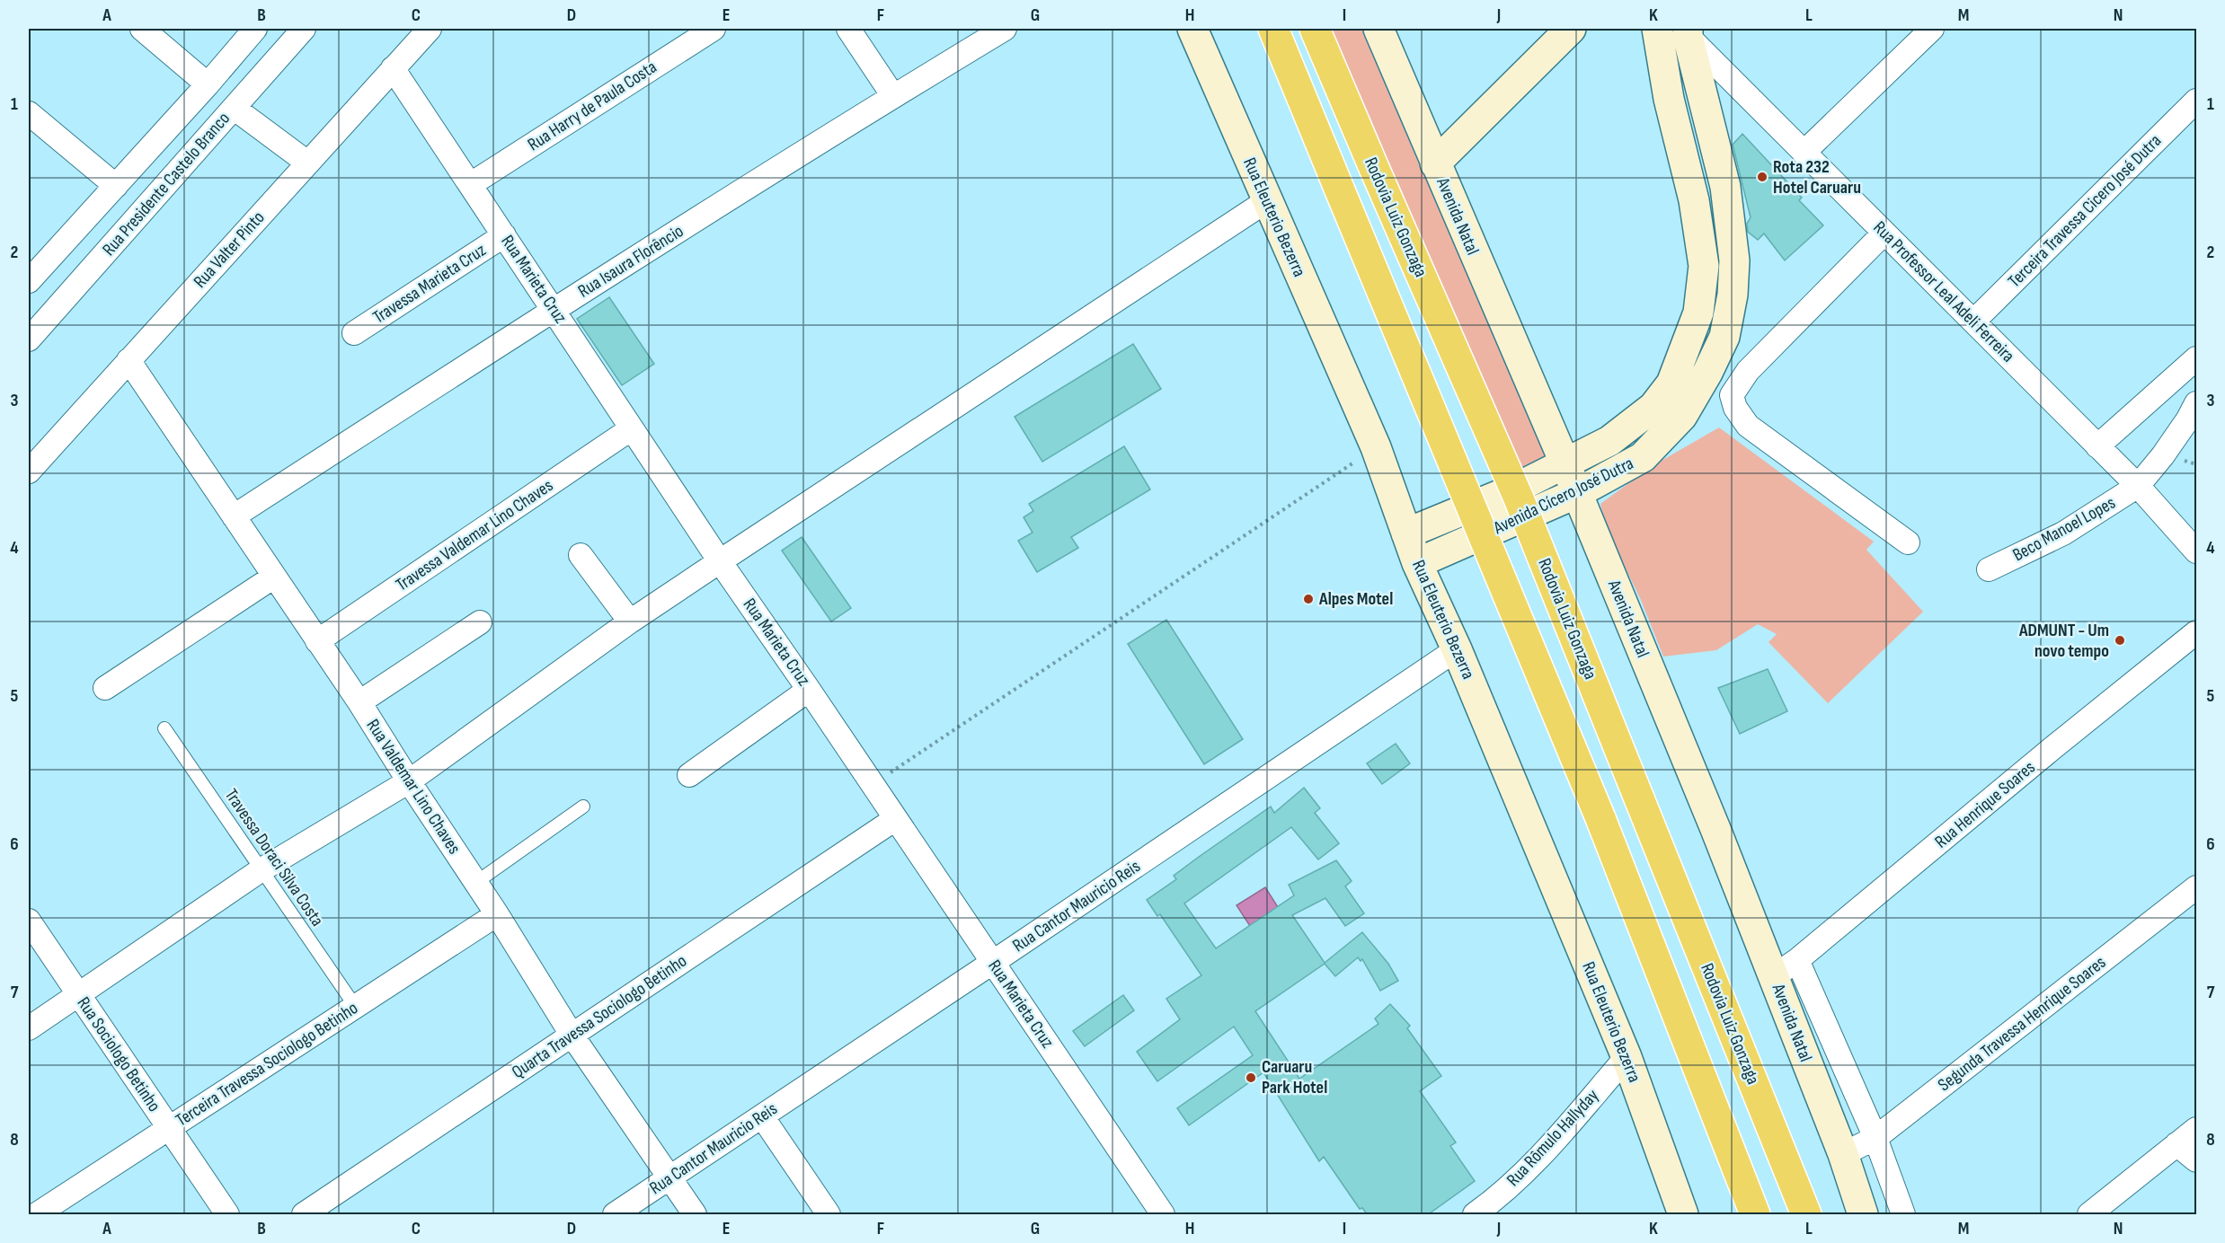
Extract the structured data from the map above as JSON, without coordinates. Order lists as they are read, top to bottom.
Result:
{
  "streets": {
    "highway": ["Rodovia Luiz Gonzaga"],
    "street": [
      "Rua Harry de Paula Costa",
      "Rua Presidente Castelo Branco",
      "Terceira Travessa Cicero José Dutra",
      "Avenida Natal",
      "Rua Eleuterio Bezerra",
      "Rua Valter Pinto",
      "Rua Isaura Florêncio",
      "Rua Marieta Cruz",
      "Travessa Marieta Cruz",
      "Rua Professor Leal Adeli Ferreira",
      "Avenida Cícero José Dutra",
      "Beco Manoel Lopes",
      "Travessa Valdemar Lino Chaves",
      "Rua Valdemar Lino Chaves",
      "Rua Henrique Soares",
      "Rua Cantor Mauricio Reis",
      "Quarta Travessa Sociologo Betinho",
      "Segunda Travessa Henrique Soares",
      "Rua Sociologo Betinho",
      "Terceira Travessa Sociologo Betinho",
      "Rua Rômulo Hallyday"
    ],
    "lane": ["Travessa Doraci Silva Costa"]
  },
  "crossings": [
    ["Rua Harry de Paula Costa", "Rua Marieta Cruz"],
    ["Terceira Travessa Cicero José Dutra", "Rua Professor Leal Adeli Ferreira"],
    ["Avenida Natal", "Avenida Cícero José Dutra"],
    ["Avenida Natal", "Rua Henrique Soares"],
    ["Avenida Natal", "Segunda Travessa Henrique Soares"],
    ["Rua Eleuterio Bezerra", "Avenida Cícero José Dutra"],
    ["Rua Eleuterio Bezerra", "Rua Cantor Mauricio Reis"],
    ["Rua Eleuterio Bezerra", "Rua Rômulo Hallyday"],
    ["Rua Valter Pinto", "Rua Marieta Cruz"],
    ["Rua Valter Pinto", "Rua Valdemar Lino Chaves"],
    ["Rua Isaura Florêncio", "Rua Marieta Cruz"],
    ["Rua Isaura Florêncio", "Rua Valdemar Lino Chaves"],
    ["Rua Marieta Cruz", "Travessa Marieta Cruz"],
    ["Rua Marieta Cruz", "Travessa Valdemar Lino Chaves"],
    ["Rua Marieta Cruz", "Rua Cantor Mauricio Reis"],
    ["Rua Marieta Cruz", "Quarta Travessa Sociologo Betinho"],
    ["Rua Professor Leal Adeli Ferreira", "Avenida Cícero José Dutra"],
    ["Rua Professor Leal Adeli Ferreira", "Beco Manoel Lopes"],
    ["Travessa Valdemar Lino Chaves", "Rua Valdemar Lino Chaves"],
    ["Rua Valdemar Lino Chaves", "Rua Cantor Mauricio Reis"],
    ["Rua Valdemar Lino Chaves", "Quarta Travessa Sociologo Betinho"],
    ["Rua Valdemar Lino Chaves", "Terceira Travessa Sociologo Betinho"],
    ["Travessa Doraci Silva Costa", "Terceira Travessa Sociologo Betinho"],
    ["Rua Sociologo Betinho", "Terceira Travessa Sociologo Betinho"]
  ],
  "places": [
    "Rota 232 Hotel Caruaru",
    "Alpes Motel",
    "ADMUNT - Um novo tempo",
    "Caruaru Park Hotel"
  ],
  "grid": {
    "columns": [
      "A",
      "B",
      "C",
      "D",
      "E",
      "F",
      "G",
      "H",
      "I",
      "J",
      "K",
      "L",
      "M",
      "N"
    ],
    "rows": [
      "1",
      "2",
      "3",
      "4",
      "5",
      "6",
      "7",
      "8"
    ]
  }
}
